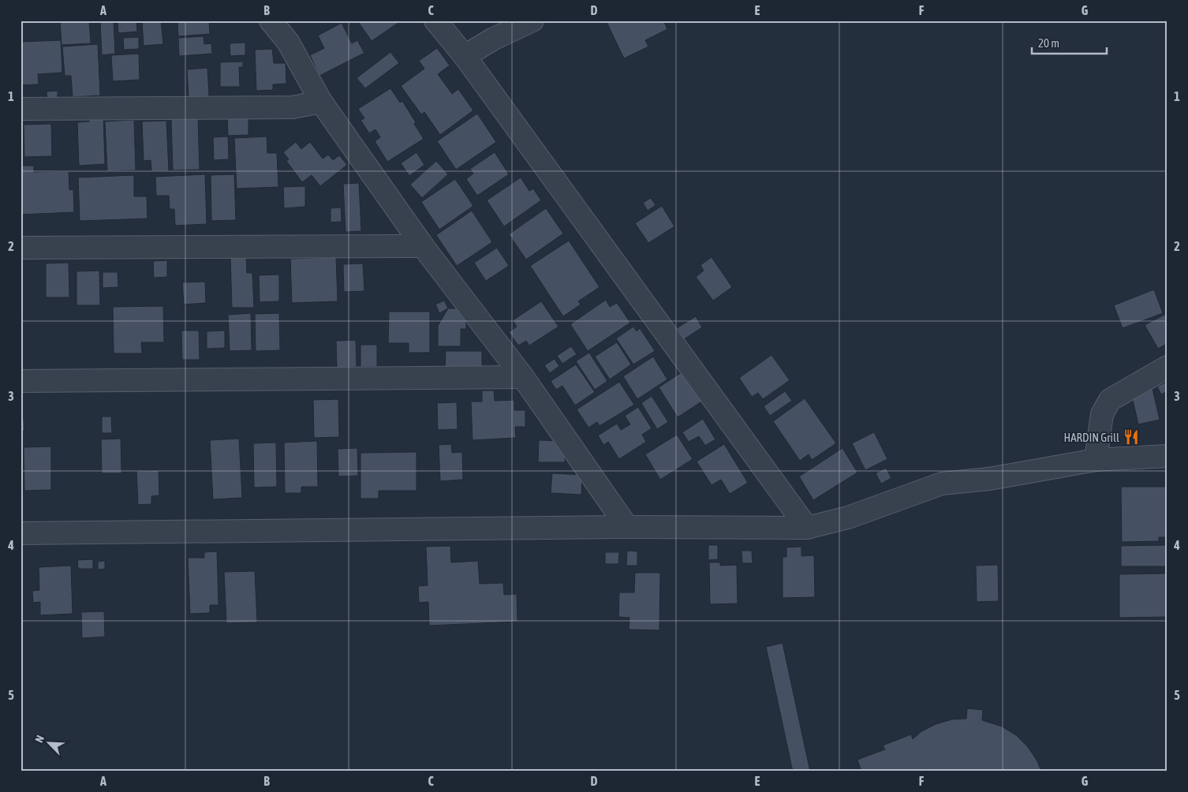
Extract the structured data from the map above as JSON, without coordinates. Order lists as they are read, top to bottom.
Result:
{
  "places": {
    "restaurant": ["HARDIN Grill"]
  },
  "scale_bar": "20 m",
  "north": "top left",
  "grid": {
    "columns": [
      "A",
      "B",
      "C",
      "D",
      "E",
      "F",
      "G"
    ],
    "rows": [
      "1",
      "2",
      "3",
      "4",
      "5"
    ]
  }
}
